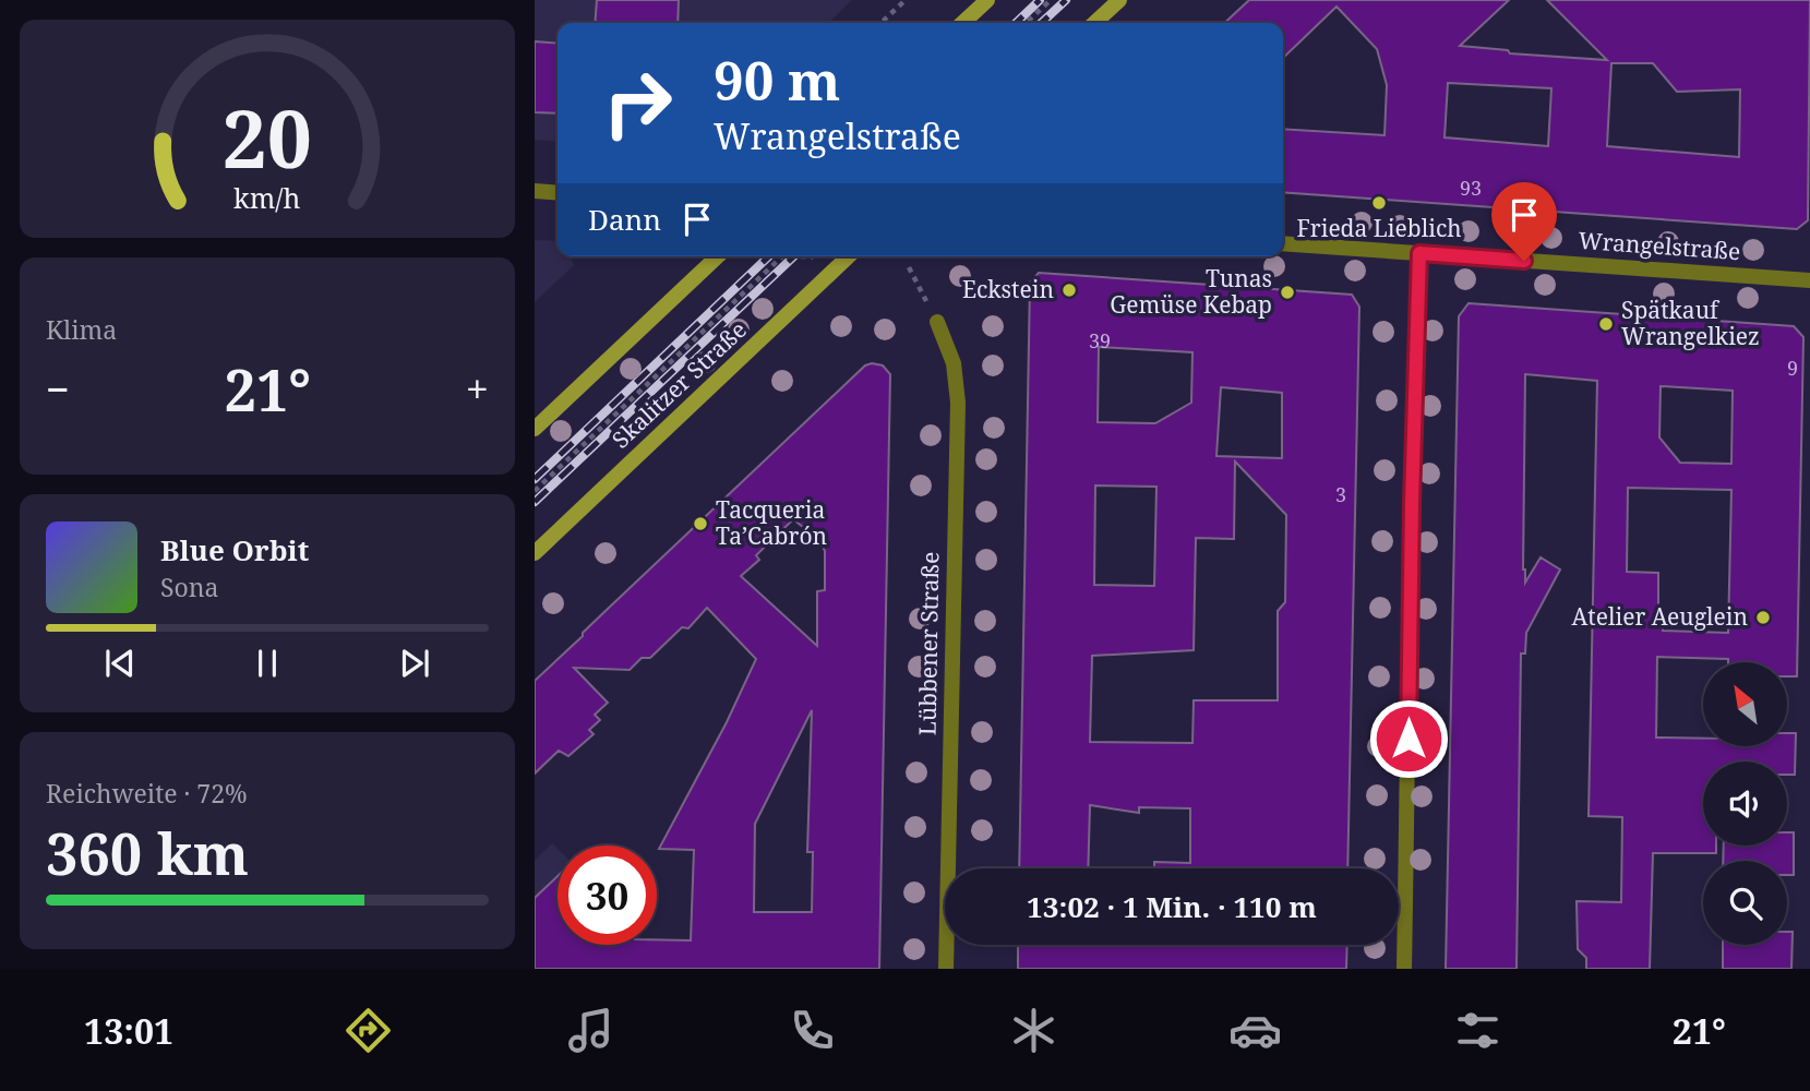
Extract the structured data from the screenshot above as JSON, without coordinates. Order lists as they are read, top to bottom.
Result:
{
  "streets": {
    "main road": ["Skalitzer Straße"],
    "street": ["Wrangelstraße", "Lübbener Straße"]
  },
  "places": [
    "Frieda Lieblich",
    "Eckstein",
    "Tunas Gemüse Kebap",
    "Spätkauf Wrangelkiez",
    "Tacqueria Ta’Cabrón",
    "Atelier Aeuglein"
  ],
  "house_numbers": [
    "93",
    "39",
    "9",
    "3"
  ],
  "north": "top left",
  "page": {
    "turn": ["90 m", "Wrangelstraße"],
    "then": "Dann",
    "tile": [
      "Klima",
      ["Reichweite · 72%", "360 km"]
    ],
    "heat": ["−", "21°", "+"],
    "song": ["Blue Orbit", "Sona"],
    "limit": "30",
    "trip": "13:02 · 1 Min. · 110 m",
    "tabs": ["13:01", "21°"],
    "gauge": ["20", "km/h"]
  }
}
